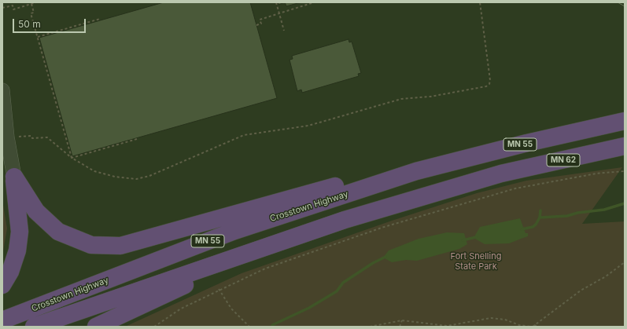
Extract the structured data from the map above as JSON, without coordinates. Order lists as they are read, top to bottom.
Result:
{
  "streets": {
    "highway": ["MN 55", "MN 62", "Crosstown Highway"]
  },
  "parks": ["Fort Snelling State Park"],
  "scale_bar": "50 m"
}
